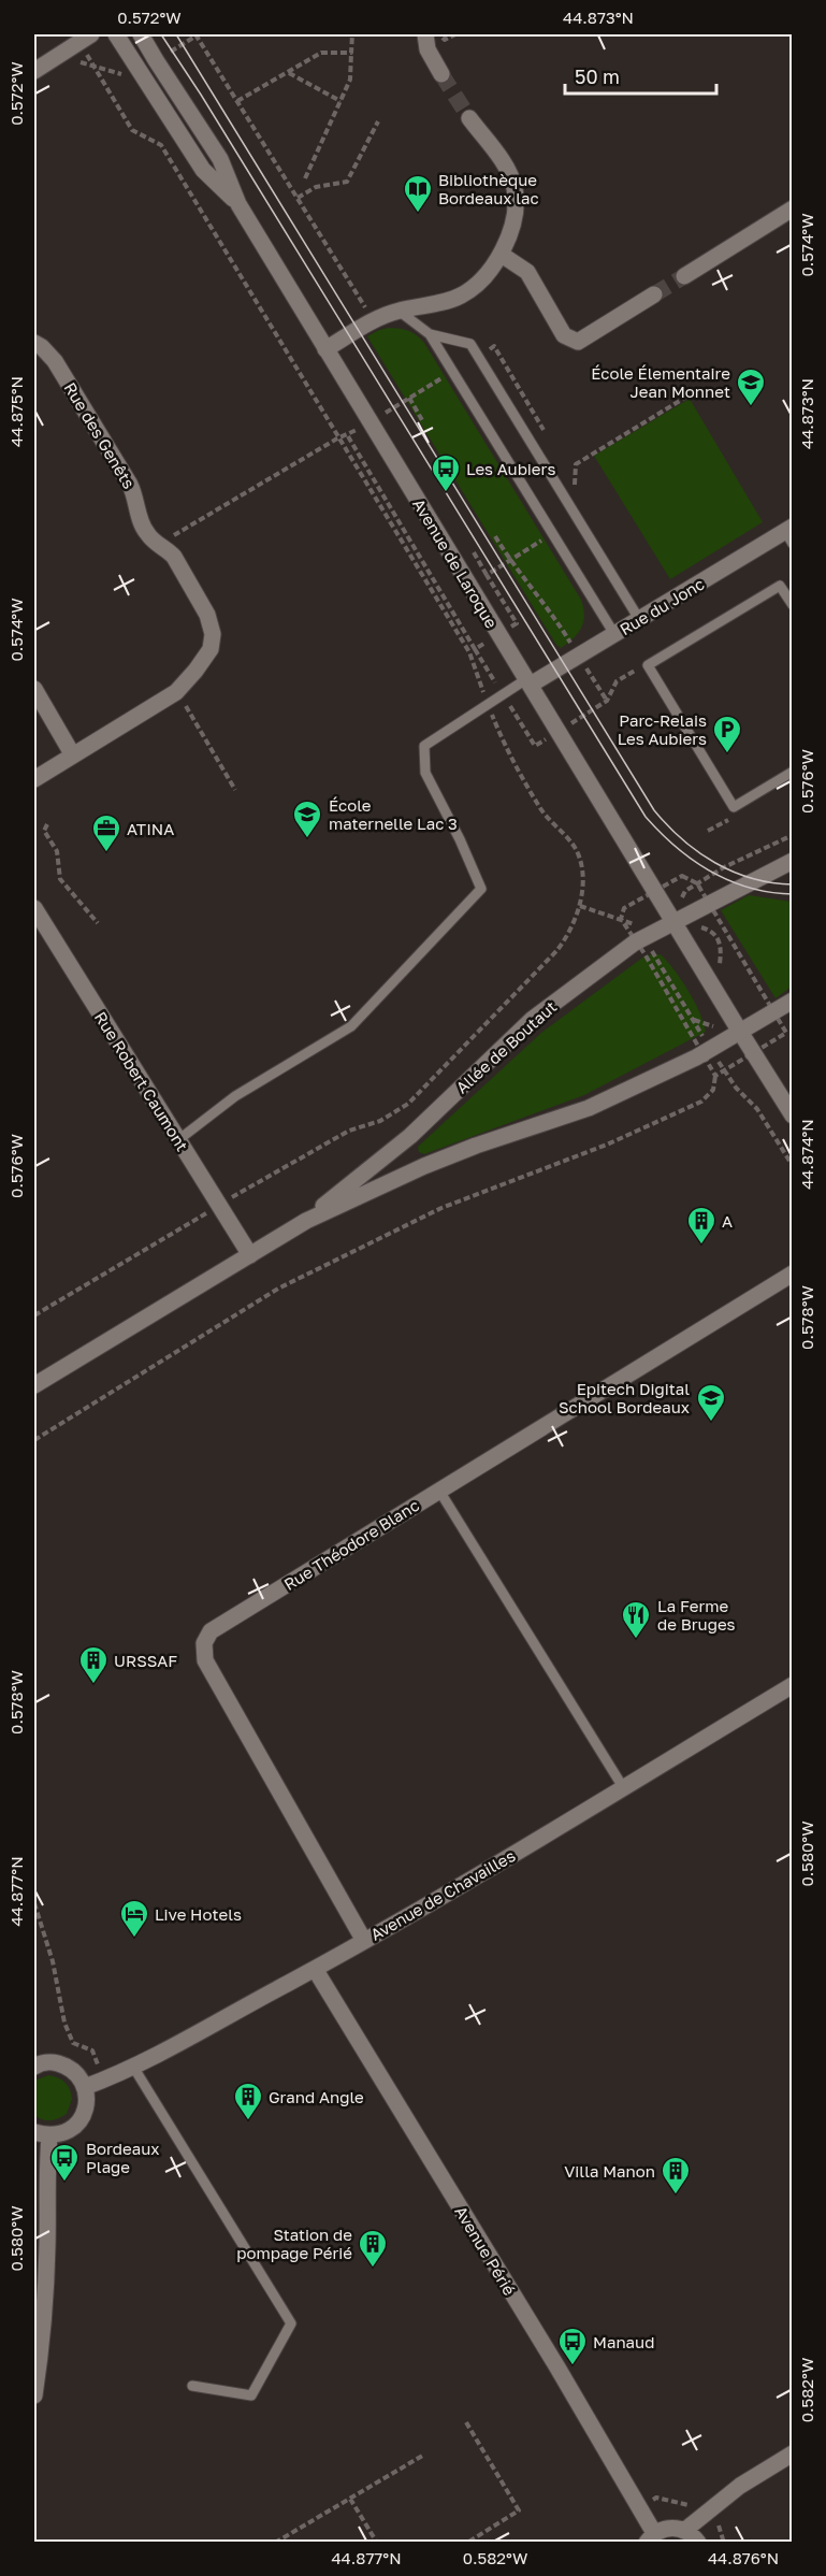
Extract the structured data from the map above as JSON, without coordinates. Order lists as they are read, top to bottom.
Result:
{
  "streets": {
    "street": [
      "Rue des Genêts",
      "Avenue de Laroque",
      "Rue du Jonc",
      "Allée de Boutaut",
      "Rue Robert Caumont",
      "Rue Théodore Blanc",
      "Avenue de Chavailles",
      "Avenue Périé"
    ]
  },
  "crossings": [
    ["Avenue de Laroque", "Rue du Jonc"],
    ["Avenue de Laroque", "Allée de Boutaut"],
    ["Allée de Boutaut", "Rue Robert Caumont"],
    ["Rue Théodore Blanc", "Avenue de Chavailles"],
    ["Avenue de Chavailles", "Avenue Périé"]
  ],
  "places": {
    "library": ["Bibliothèque Bordeaux lac"],
    "school or university": ["École Élementaire Jean Monnet", "École maternelle Lac 3", "Epitech Digital School Bordeaux"],
    "bus stop": ["Les Aubiers", "Bordeaux Plage", "Manaud"],
    "parking": ["Parc-Relais Les Aubiers"],
    "office": ["ATINA"],
    "building": [
      "A",
      "URSSAF",
      "Grand Angle",
      "Villa Manon",
      "Station de pompage Périé"
    ],
    "restaurant": ["La Ferme de Bruges"],
    "hotel": ["Live Hotels"]
  },
  "scale_bar": "50 m",
  "coordinates": [
    "0.572°W",
    "44.873°N",
    "0.574°W",
    "44.875°N",
    "0.576°W",
    "44.874°N",
    "0.578°W",
    "0.580°W",
    "44.877°N",
    "0.582°W",
    "44.876°N"
  ]
}
